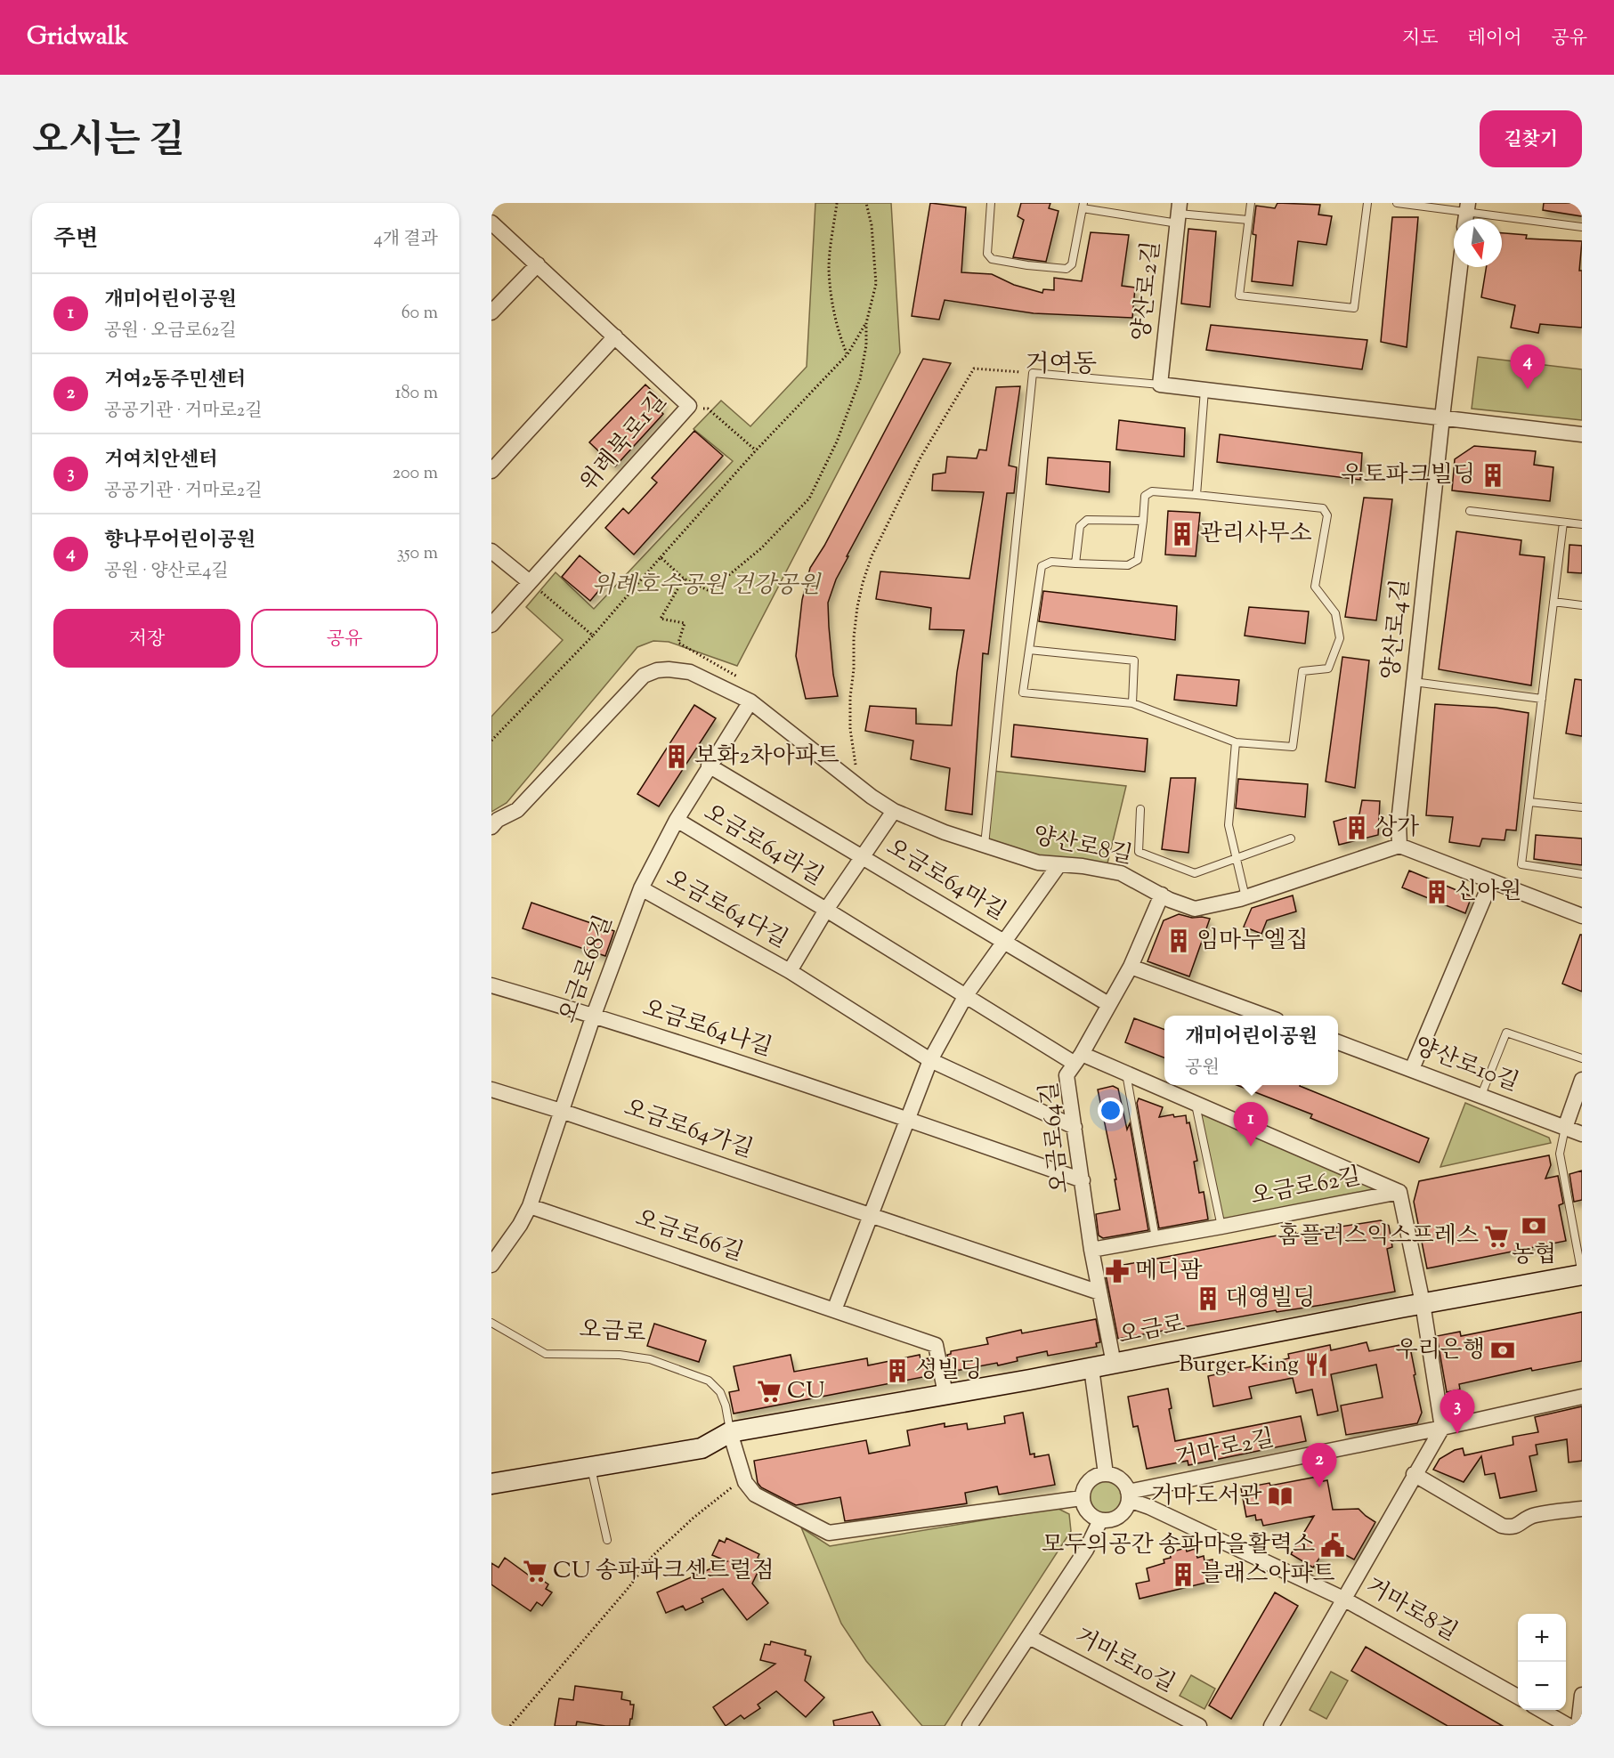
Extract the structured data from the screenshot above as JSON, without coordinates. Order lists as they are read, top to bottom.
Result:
{
  "streets": {
    "main road": ["오금로"],
    "street": [
      "양산로2길",
      "위례북로1길",
      "양산로4길",
      "오금로64라길",
      "양산로8길",
      "오금로64마길",
      "오금로64다길",
      "오금로68길",
      "오금로64나길",
      "양산로10길",
      "오금로64가길",
      "오금로64길",
      "오금로62길",
      "오금로66길",
      "거마로2길",
      "거마로8길",
      "거마로10길"
    ]
  },
  "crossings": [
    ["양산로4길", "양산로8길"],
    ["오금로64라길", "오금로64마길"],
    ["오금로64라길", "오금로64다길"],
    ["오금로64라길", "오금로68길"],
    ["오금로64라길", "오금로64길"],
    ["오금로64라길", "오금로62길"],
    ["양산로8길", "오금로64마길"],
    ["양산로8길", "오금로68길"],
    ["양산로8길", "오금로64길"],
    ["오금로64마길", "오금로68길"],
    ["오금로64마길", "오금로64길"],
    ["오금로64다길", "오금로68길"],
    ["오금로64다길", "오금로64길"],
    ["오금로68길", "오금로64나길"],
    ["오금로68길", "오금로64가길"],
    ["오금로68길", "오금로66길"],
    ["오금로64나길", "오금로64길"],
    ["오금로64가길", "오금로64길"],
    ["오금로64길", "오금로62길"],
    ["오금로64길", "오금로"],
    ["오금로66길", "오금로"],
    ["거마로2길", "거마로8길"]
  ],
  "districts": ["거여동"],
  "parks": ["위례호수공원 건강공원"],
  "places": {
    "building": [
      "우토파크빌딩",
      "관리사무소",
      "보화2차아파트",
      "상가",
      "신아원",
      "임마누엘집",
      "대영빌딩",
      "성빌딩",
      "블래스아파트"
    ],
    "bank": ["농협", "우리은행"],
    "supermarket": ["홈플러스익스프레스", "CU", "CU 송파파크센트럴점"],
    "pharmacy": ["메디팜"],
    "restaurant": ["Burger King"],
    "library": ["거마도서관"],
    "public building": ["모두의공간 송파마을활력소"]
  },
  "north": "bottom",
  "page": {
    "header": "Gridwalk",
    "nav": ["지도", "레이어", "공유"],
    "title": "오시는 길",
    "buttons": [
      "길찾기",
      ["저장", "공유"]
    ],
    "heading": ["주변", "4개 결과"],
    "list": [
      {
        "mark": "1",
        "name": "개미어린이공원",
        "note": "공원 · 오금로62길",
        "value": "60 m"
      },
      {
        "mark": "2",
        "name": "거여2동주민센터",
        "note": "공공기관 · 거마로2길",
        "value": "180 m"
      },
      {
        "mark": "3",
        "name": "거여치안센터",
        "note": "공공기관 · 거마로2길",
        "value": "200 m"
      },
      {
        "mark": "4",
        "name": "향나무어린이공원",
        "note": "공원 · 양산로4길",
        "value": "350 m"
      }
    ],
    "pins": [
      "4",
      "1",
      "3",
      "2"
    ],
    "popup": ["개미어린이공원", "공원"],
    "map_buttons": ["+", "−"]
  }
}
